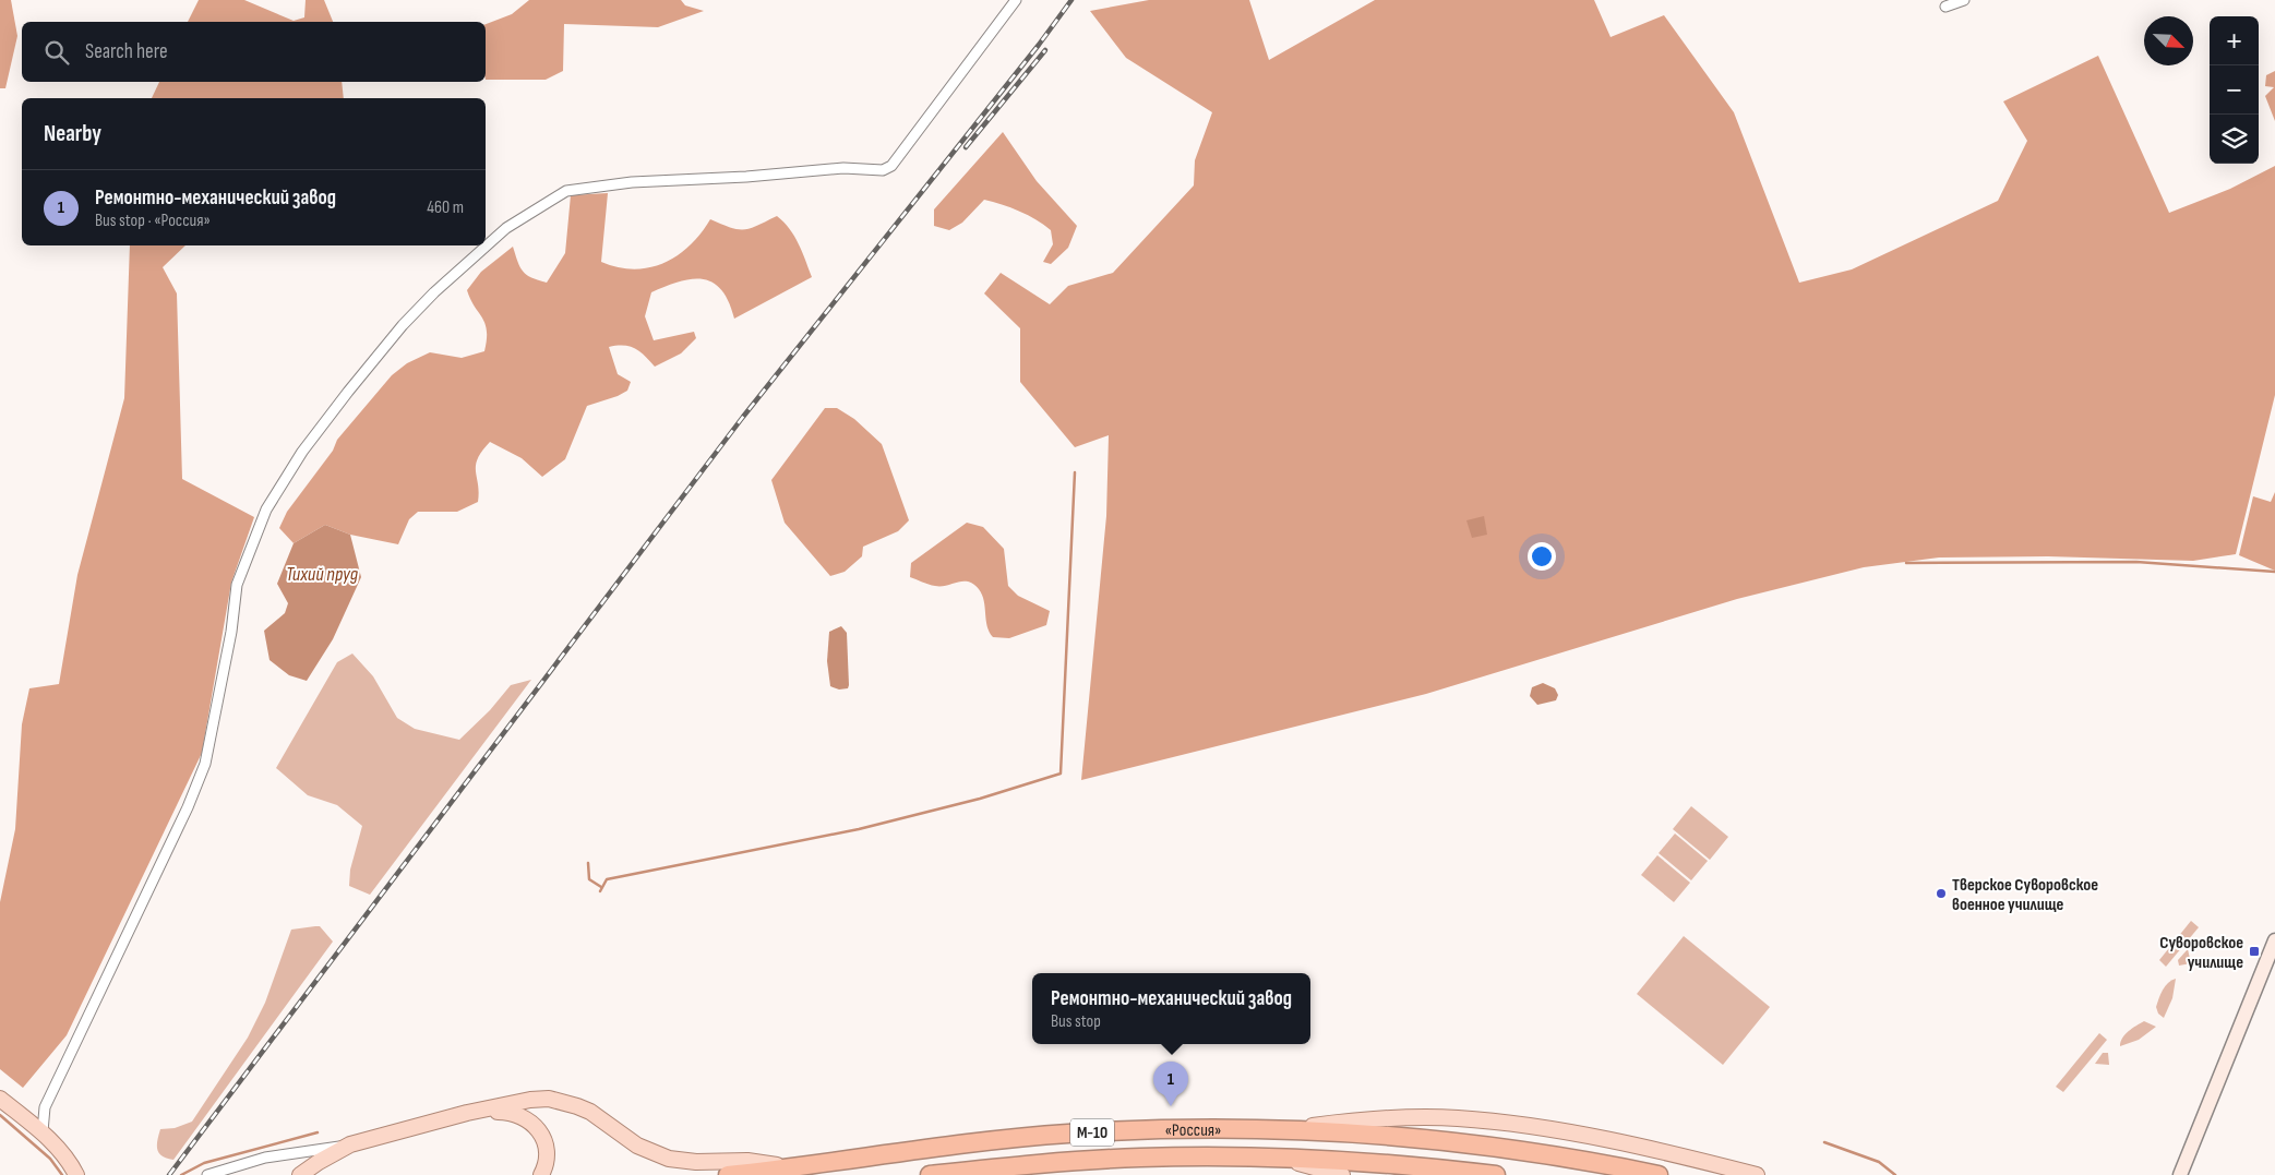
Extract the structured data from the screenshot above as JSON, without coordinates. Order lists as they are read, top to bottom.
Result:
{
  "streets": {
    "highway": ["«Россия»", "М-10"]
  },
  "water": ["Тихий пруд"],
  "places": {
    "other": ["Тверское Суворовское военное училище"],
    "transit": ["Суворовское училище"]
  },
  "north": "bottom right",
  "page": {
    "map_buttons": ["+", "−"],
    "search": "Search here",
    "heading": "Nearby",
    "list": [
      {
        "mark": "1",
        "name": "Ремонтно-механический завод",
        "note": "Bus stop · «Россия»",
        "value": "460 m"
      }
    ],
    "popup": ["Ремонтно-механический завод", "Bus stop"],
    "pins": "1"
  }
}
